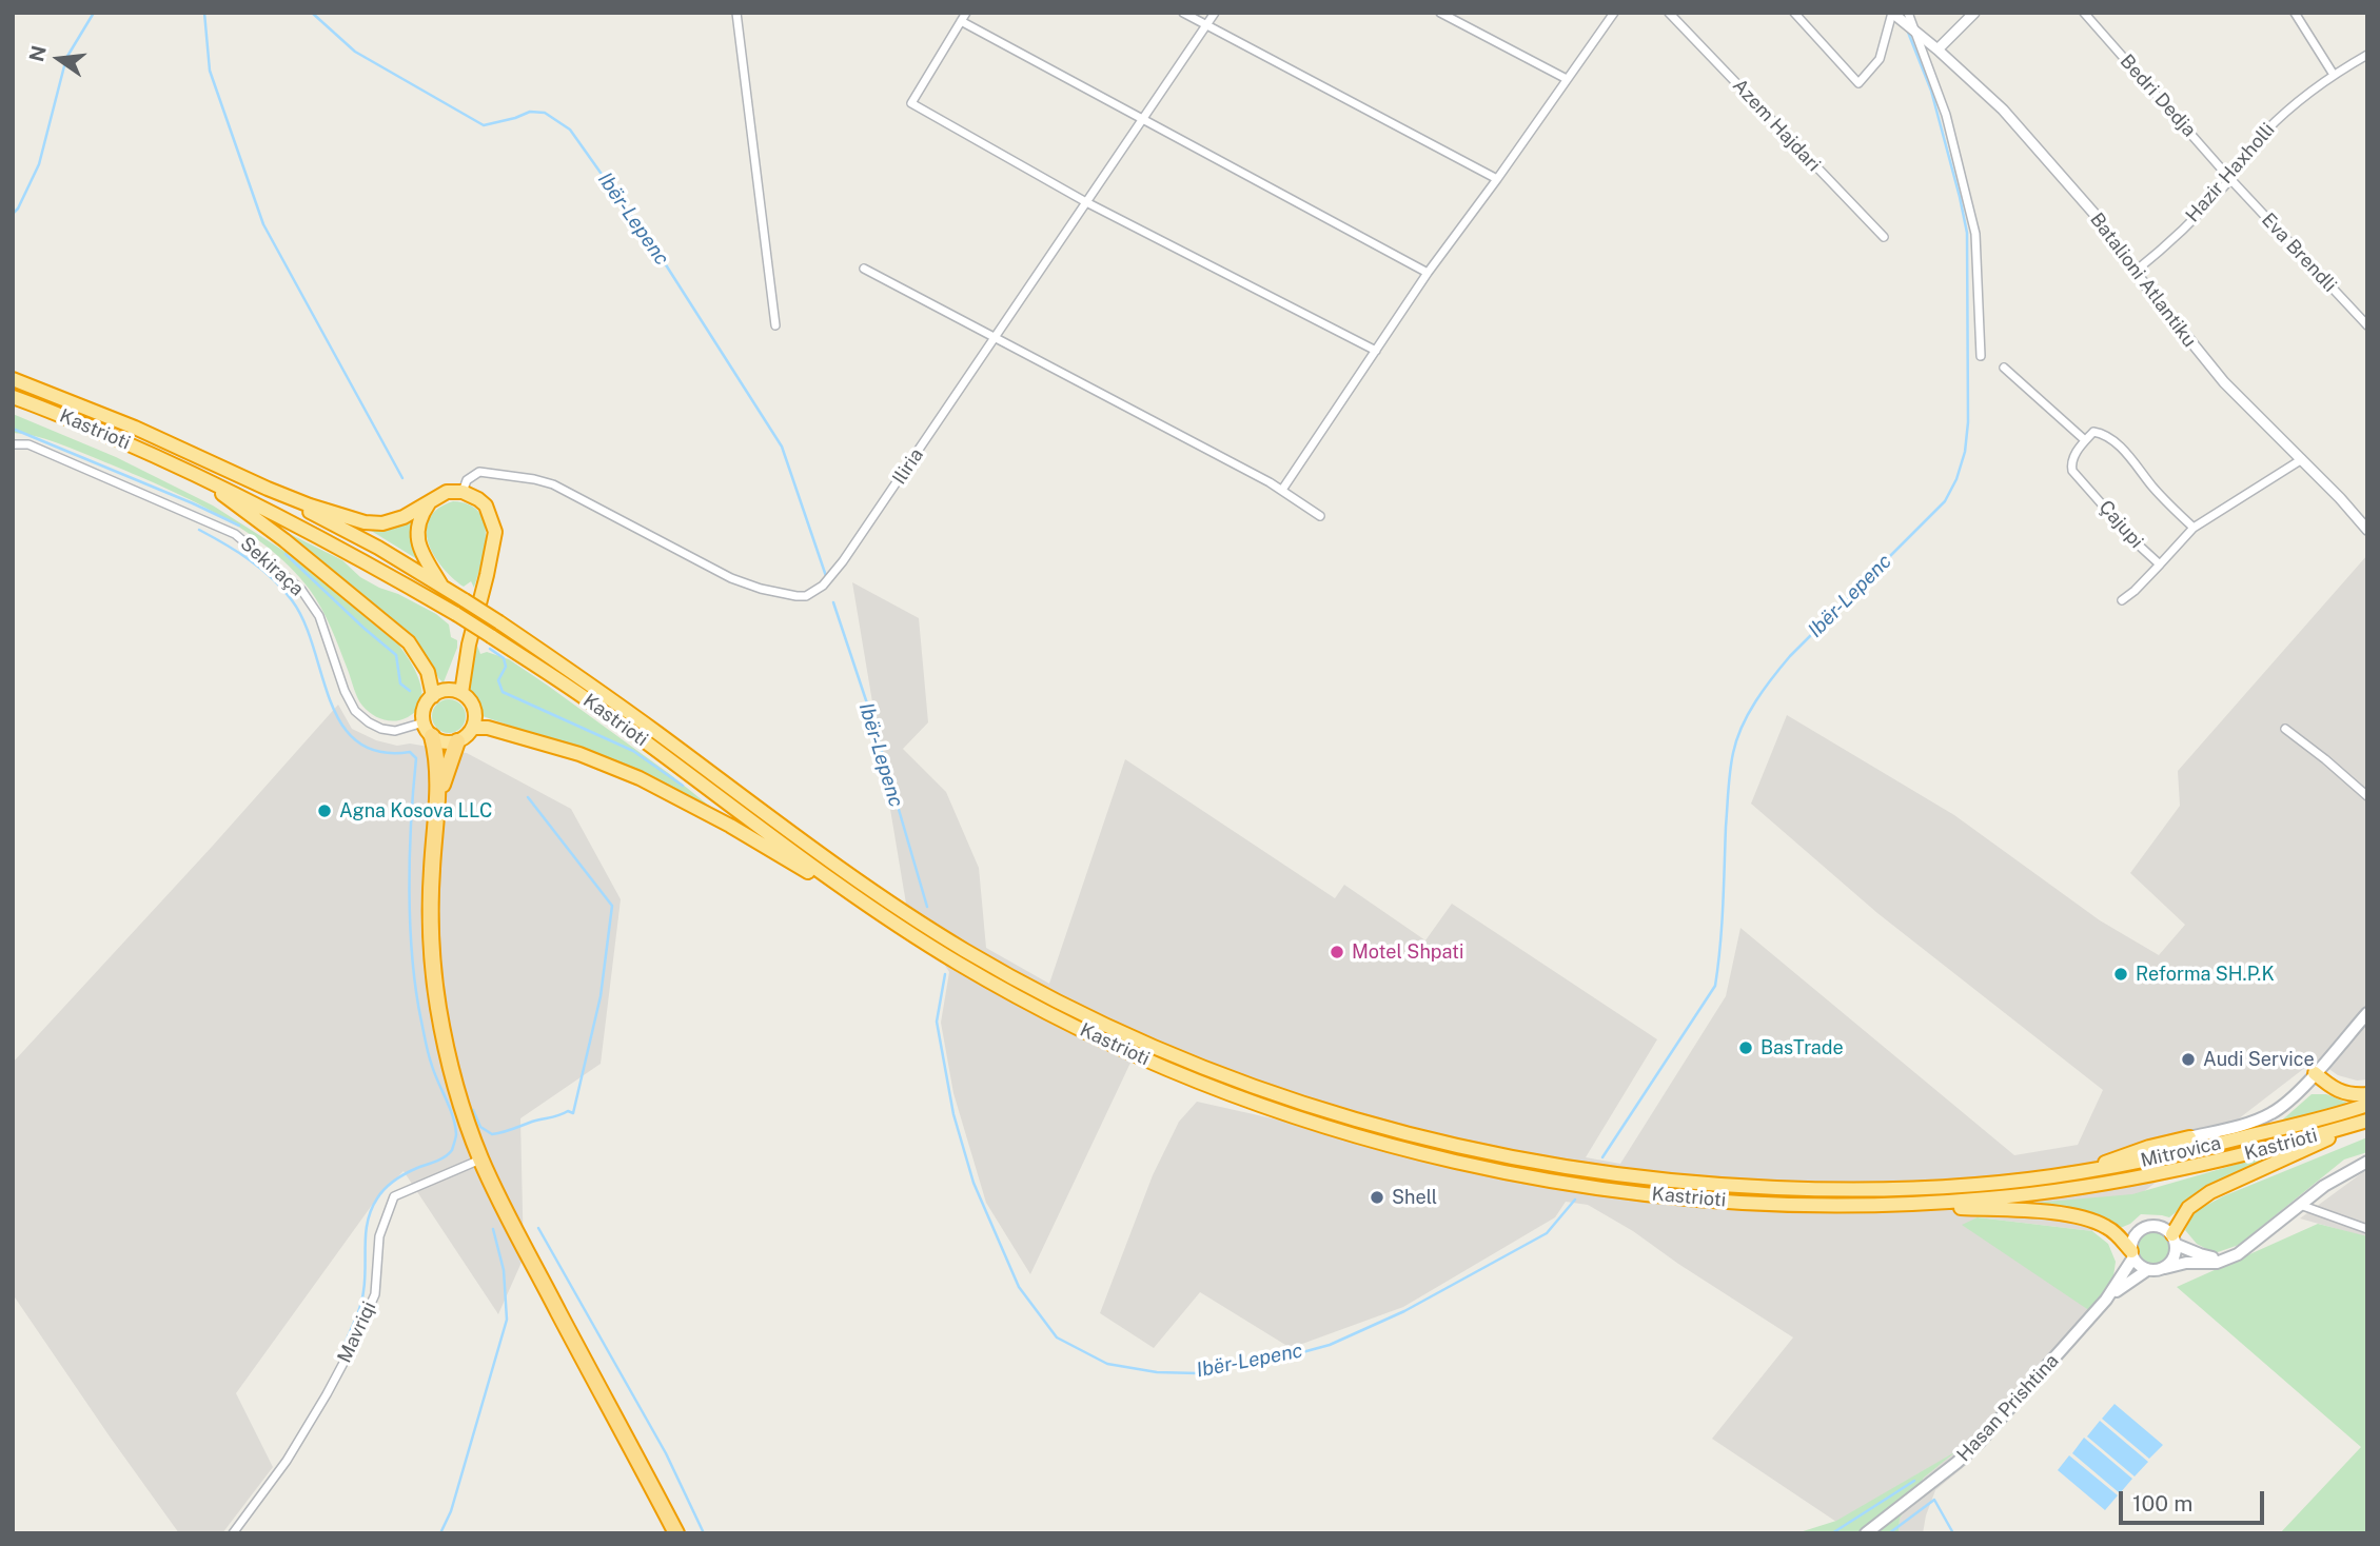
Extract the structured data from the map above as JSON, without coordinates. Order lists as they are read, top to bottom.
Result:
{
  "streets": {
    "highway": ["Kastrioti", "Mitrovica"],
    "main road": ["Hasan Prishtina"],
    "street": [
      "Bedri Dedja",
      "Azem Hajdari",
      "Hazir Haxholli",
      "Eva Brendli",
      "Batalioni Atlantiku",
      "Iliria",
      "Çajupi",
      "Sekiraça",
      "Mavriqi"
    ]
  },
  "crossings": [
    ["Bedri Dedja", "Hazir Haxholli"],
    ["Bedri Dedja", "Eva Brendli"],
    ["Hazir Haxholli", "Eva Brendli"],
    ["Hazir Haxholli", "Batalioni Atlantiku"],
    ["Batalioni Atlantiku", "Çajupi"],
    ["Kastrioti", "Mitrovica"]
  ],
  "water": ["Ibër-Lepenc"],
  "places": [
    "Agna Kosova LLC",
    "Motel Shpati",
    "Reforma SH.P.K",
    "BasTrade",
    "Audi Service",
    "Shell"
  ],
  "scale_bar": "100 m",
  "north": "left"
}
